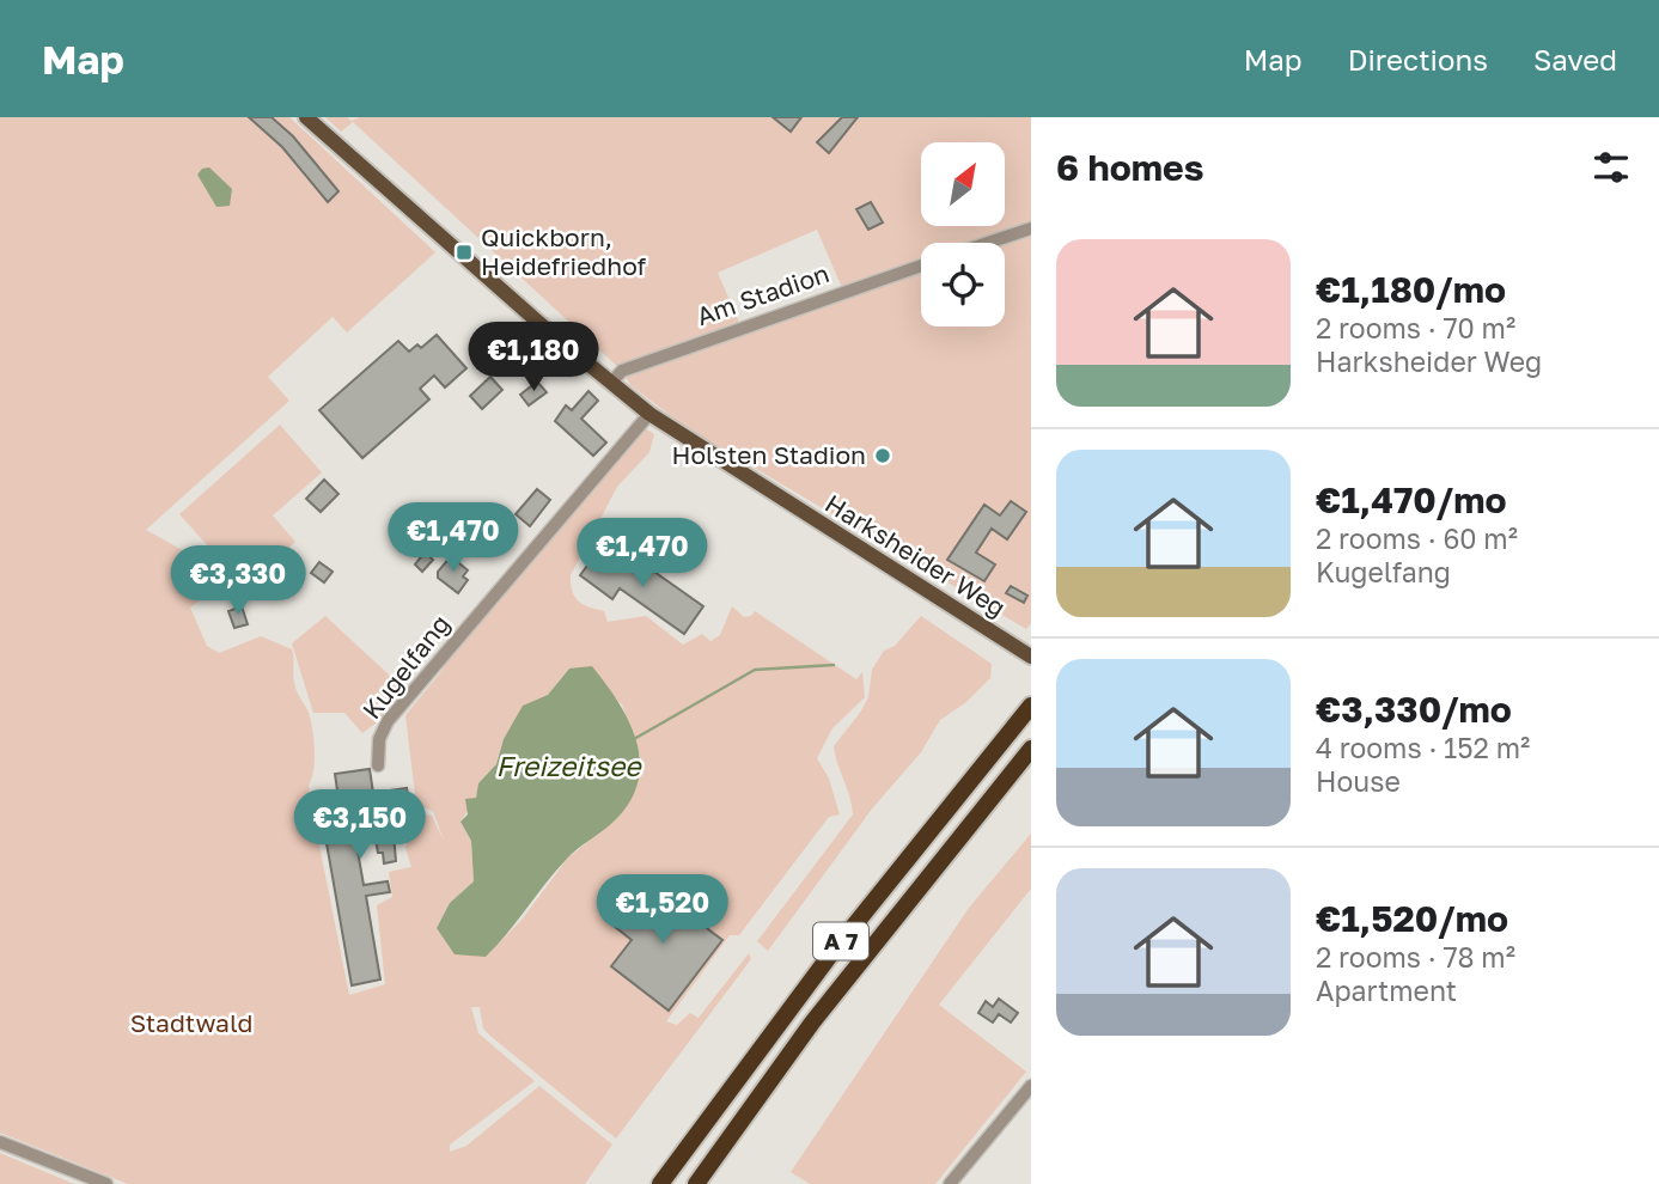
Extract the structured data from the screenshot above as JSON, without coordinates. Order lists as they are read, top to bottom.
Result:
{
  "streets": {
    "highway": ["A 7"],
    "main road": ["Harksheider Weg"],
    "street": ["Am Stadion", "Kugelfang"]
  },
  "crossings": [
    ["Am Stadion", "Harksheider Weg"],
    ["Harksheider Weg", "Kugelfang"]
  ],
  "water": ["Freizeitsee"],
  "parks": ["Stadtwald"],
  "places": {
    "transit": ["Quickborn, Heidefriedhof"],
    "other": ["Holsten Stadion"]
  },
  "north": "top right",
  "page": {
    "header": "Map",
    "nav": ["Map", "Directions", "Saved"],
    "heading": "6 homes",
    "list": [
      {
        "name": "€1,180/mo",
        "note": "2 rooms · 70 m² · Harksheider Weg"
      },
      {
        "name": "€1,470/mo",
        "note": "2 rooms · 60 m² · Kugelfang"
      },
      {
        "name": "€3,330/mo",
        "note": "4 rooms · 152 m² · House"
      },
      {
        "name": "€1,520/mo",
        "note": "2 rooms · 78 m² · Apartment"
      }
    ],
    "price": [
      "€1,180",
      "€1,470",
      "€1,470",
      "€3,330",
      "€3,150",
      "€1,520"
    ]
  }
}
